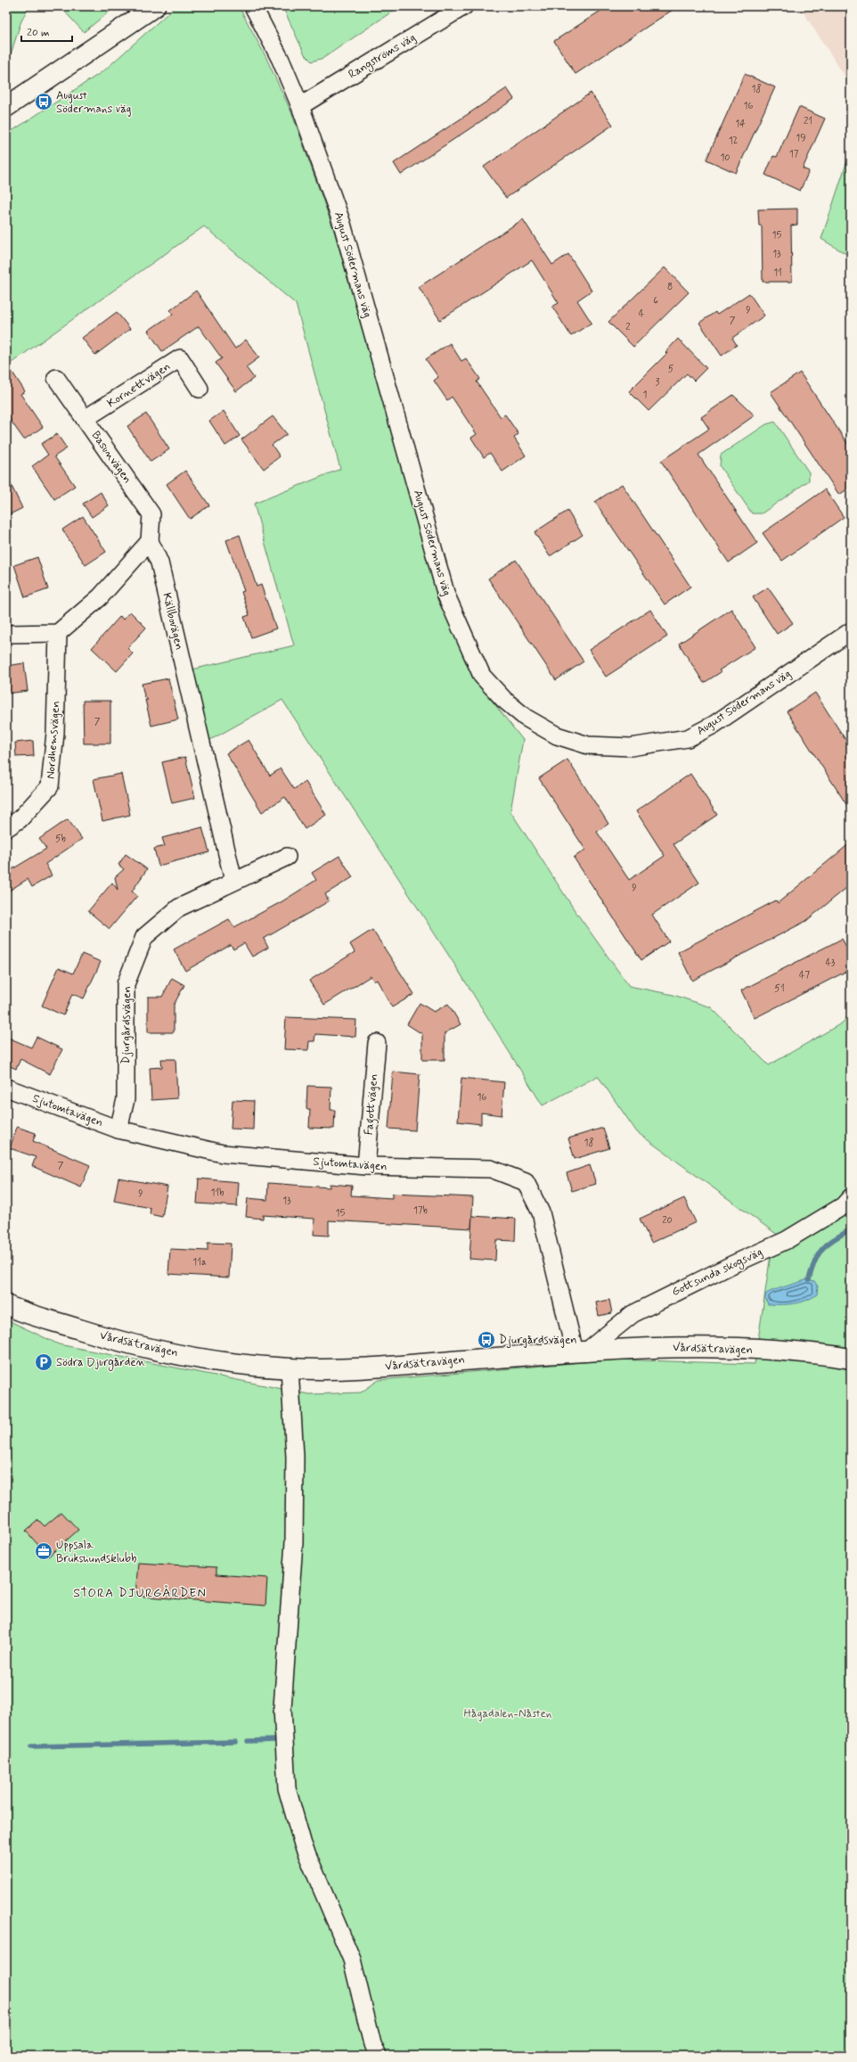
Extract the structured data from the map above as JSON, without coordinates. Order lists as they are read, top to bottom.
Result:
{
  "streets": {
    "street": [
      "Rangströms väg",
      "August Södermans väg",
      "Kornettvägen",
      "Basunvägen",
      "Källbovägen",
      "Nordhemsvägen",
      "Djurgårdsvägen",
      "Fagottvägen",
      "Sjutomtavägen",
      "Gottsunda skogsväg",
      "Vårdsätravägen"
    ]
  },
  "crossings": [
    ["Rangströms väg", "August Södermans väg"],
    ["Kornettvägen", "Basunvägen"],
    ["Basunvägen", "Källbovägen"],
    ["Källbovägen", "Djurgårdsvägen"],
    ["Djurgårdsvägen", "Sjutomtavägen"],
    ["Fagottvägen", "Sjutomtavägen"],
    ["Sjutomtavägen", "Gottsunda skogsväg"],
    ["Sjutomtavägen", "Vårdsätravägen"],
    ["Gottsunda skogsväg", "Vårdsätravägen"]
  ],
  "districts": ["STORA DJURGÅRDEN"],
  "parks": ["Hågadalen-Nåsten"],
  "places": {
    "bus stop": ["August Södermans väg", "Djurgårdsvägen"],
    "parking": ["Södra Djurgården"],
    "office": ["Uppsala Brukshundsklubb"]
  },
  "house_numbers": [
    "18",
    "16",
    "21",
    "14",
    "19",
    "12",
    "17",
    "10",
    "15",
    "13",
    "11",
    "8",
    "6",
    "9",
    "4",
    "7",
    "2",
    "5",
    "3",
    "1",
    "7",
    "5b",
    "9",
    "43",
    "47",
    "51",
    "16",
    "18",
    "7",
    "11b",
    "9",
    "13",
    "17b",
    "15",
    "20",
    "11a"
  ],
  "scale_bar": "20 m"
}
